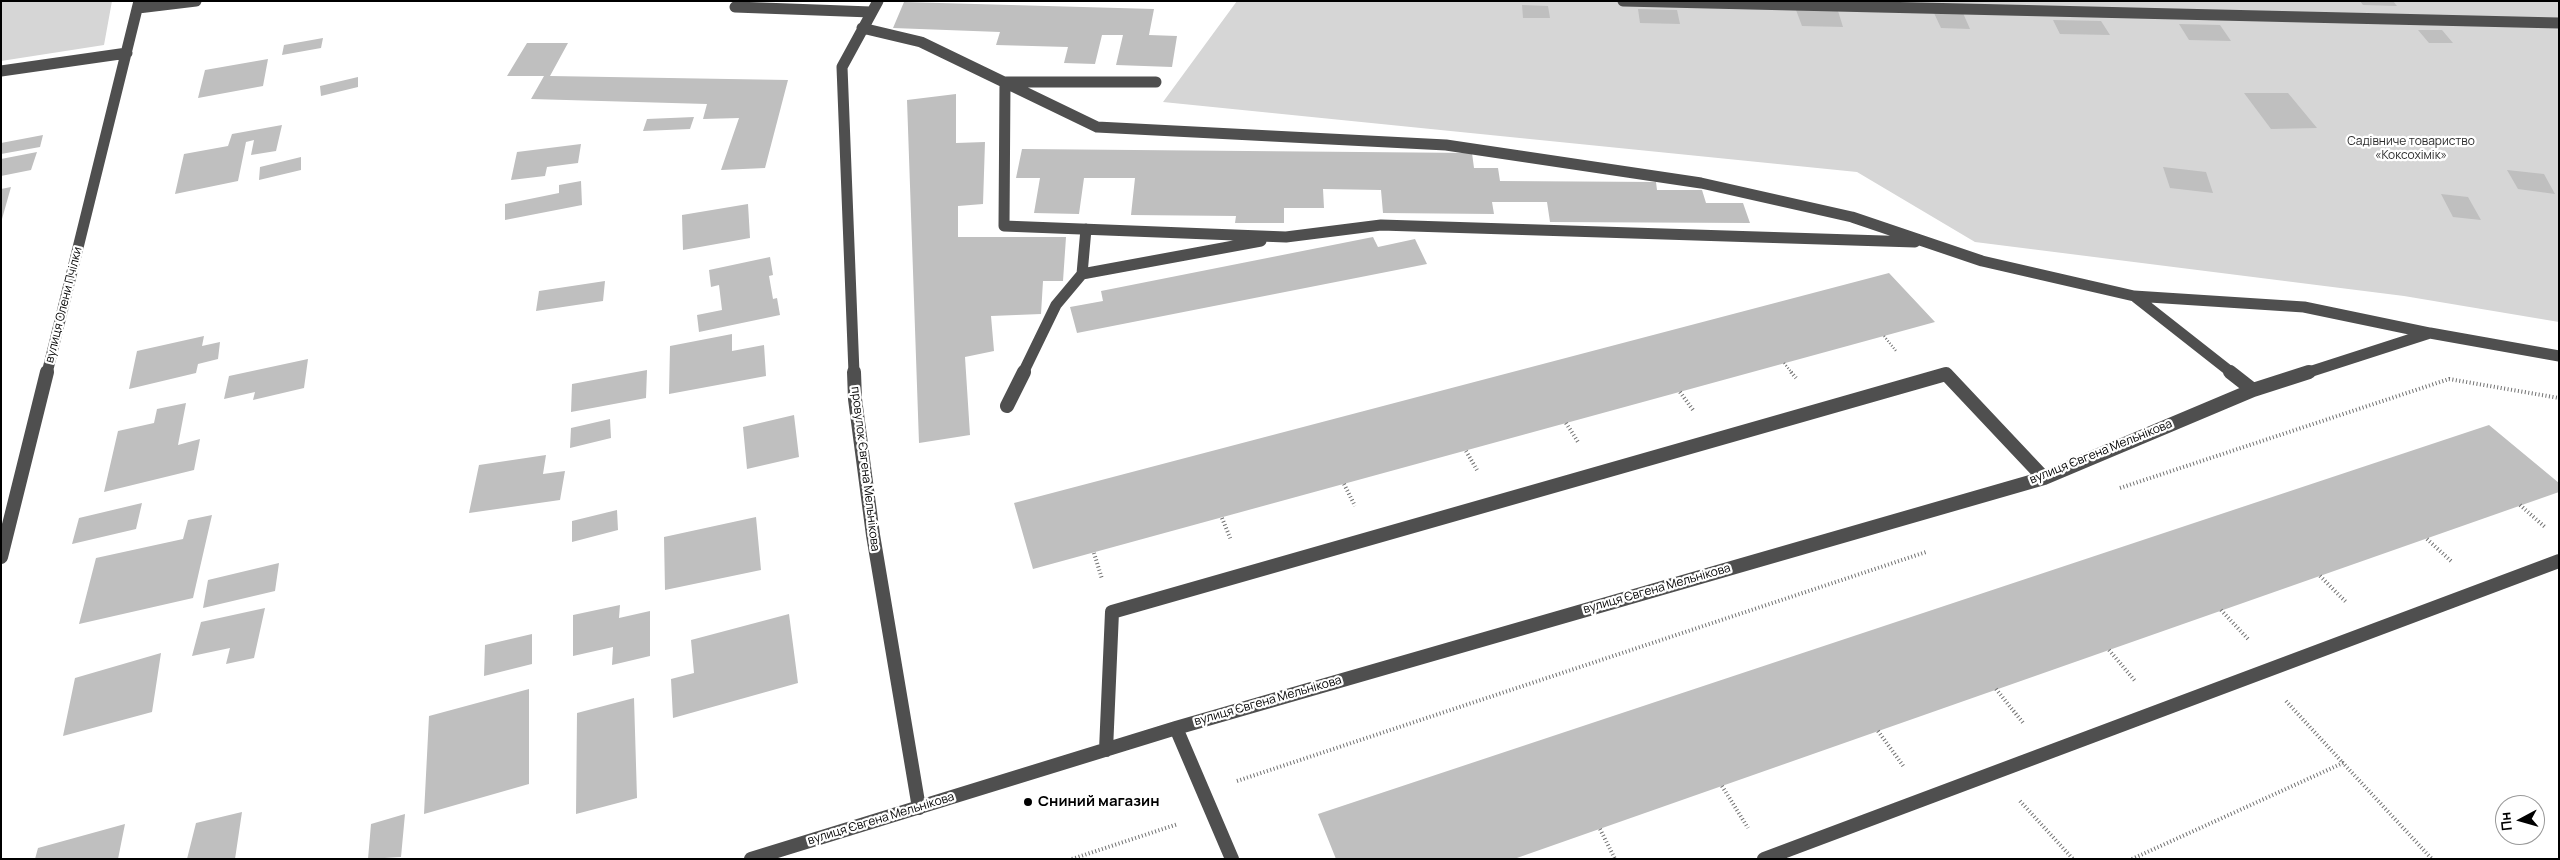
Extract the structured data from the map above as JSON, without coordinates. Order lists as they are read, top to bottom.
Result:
{
  "streets": {
    "street": ["вулиця Олени Пчілки", "вулиця Євгена Мельнікова", "провулок Євгена Мельнікова"]
  },
  "crossings": [
    ["вулиця Євгена Мельнікова", "провулок Євгена Мельнікова"]
  ],
  "parks": ["Садівниче товариство «Коксохімік»"],
  "places": ["Сниний магазин"],
  "north": "left"
}
